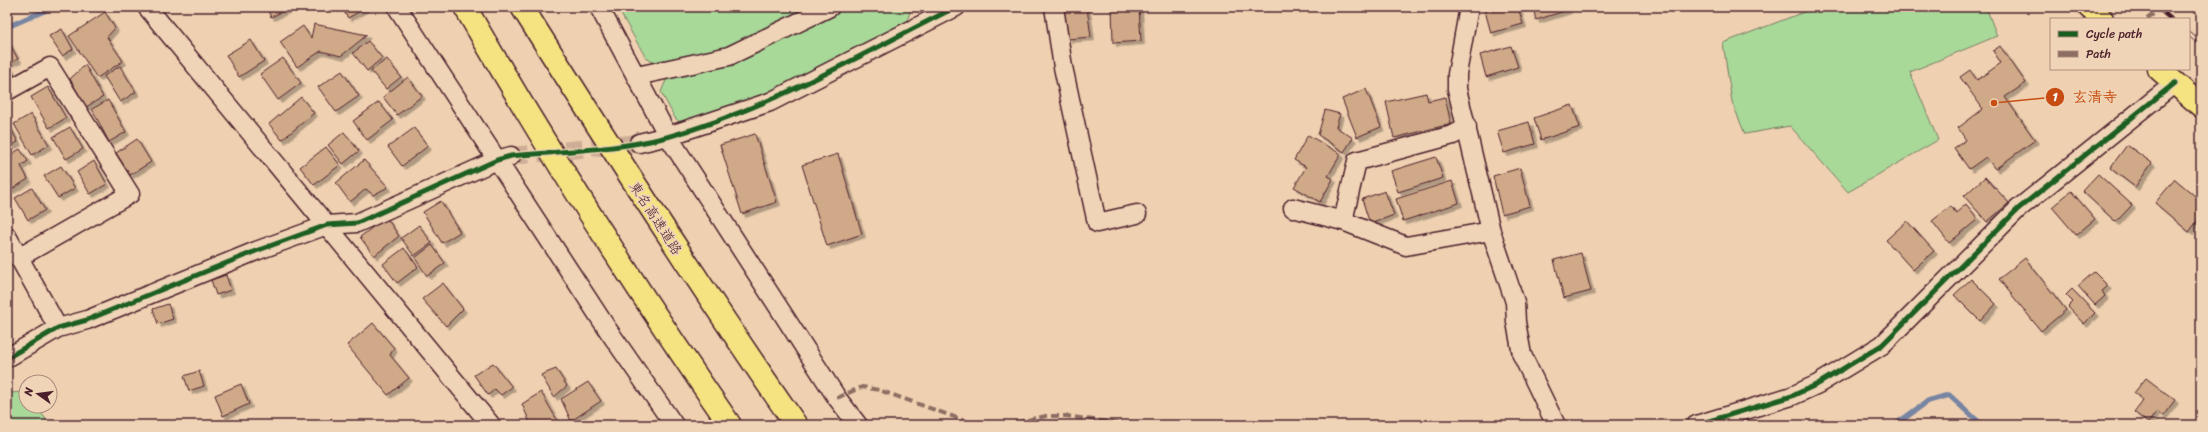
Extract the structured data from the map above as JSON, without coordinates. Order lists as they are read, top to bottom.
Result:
{
  "streets": {
    "main road": ["東名高速道路"]
  },
  "places": ["玄清寺"],
  "legend": ["Cycle path", "Path"],
  "north": "left"
}
